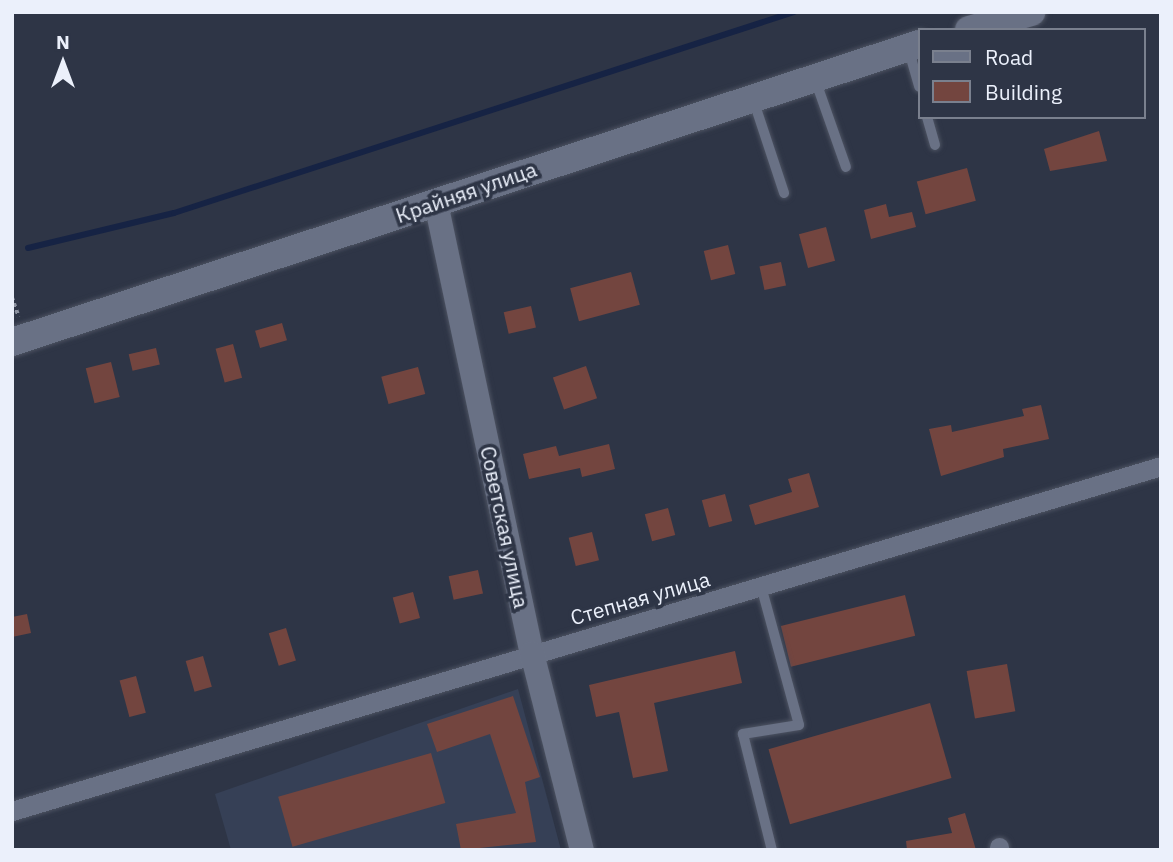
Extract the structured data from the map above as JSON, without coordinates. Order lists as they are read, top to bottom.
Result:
{
  "streets": {
    "main road": ["Крайняя улица"],
    "street": ["Советская улица", "Степная улица"]
  },
  "crossings": [
    ["Крайняя улица", "Советская улица"],
    ["Советская улица", "Степная улица"]
  ],
  "legend": ["Road", "Building"],
  "north": "top"
}
